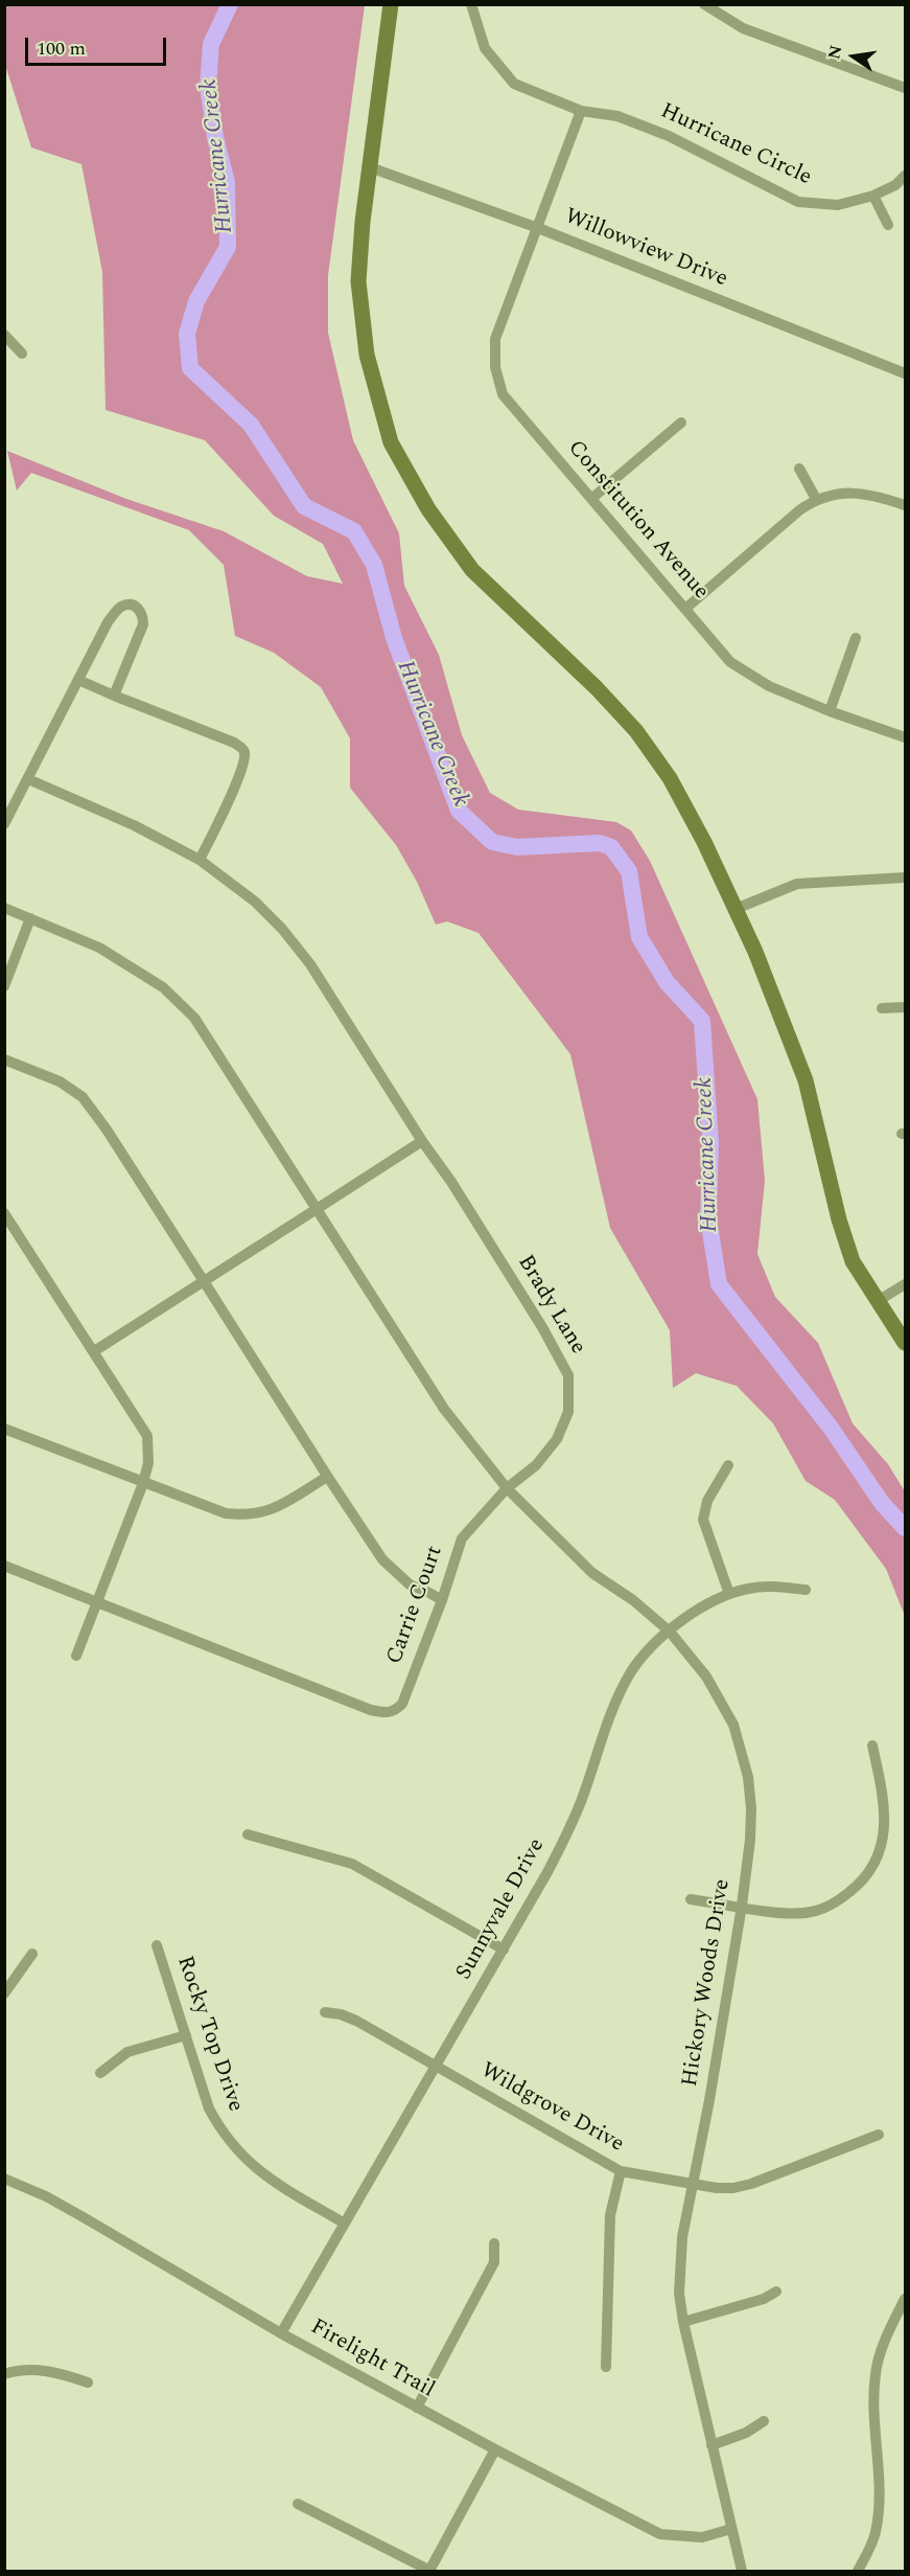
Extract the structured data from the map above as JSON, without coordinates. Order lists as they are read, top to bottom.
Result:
{
  "streets": {
    "street": [
      "Hurricane Circle",
      "Willowview Drive",
      "Constitution Avenue",
      "Brady Lane",
      "Carrie Court",
      "Sunnyvale Drive",
      "Hickory Woods Drive",
      "Rocky Top Drive",
      "Wildgrove Drive",
      "Firelight Trail"
    ]
  },
  "crossings": [
    ["Willowview Drive", "Constitution Avenue"],
    ["Brady Lane", "Carrie Court"],
    ["Brady Lane", "Hickory Woods Drive"],
    ["Carrie Court", "Hickory Woods Drive"],
    ["Sunnyvale Drive", "Hickory Woods Drive"],
    ["Sunnyvale Drive", "Rocky Top Drive"],
    ["Sunnyvale Drive", "Wildgrove Drive"],
    ["Sunnyvale Drive", "Firelight Trail"],
    ["Hickory Woods Drive", "Wildgrove Drive"],
    ["Hickory Woods Drive", "Firelight Trail"]
  ],
  "water": ["Hurricane Creek"],
  "scale_bar": "100 m",
  "north": "left"
}
